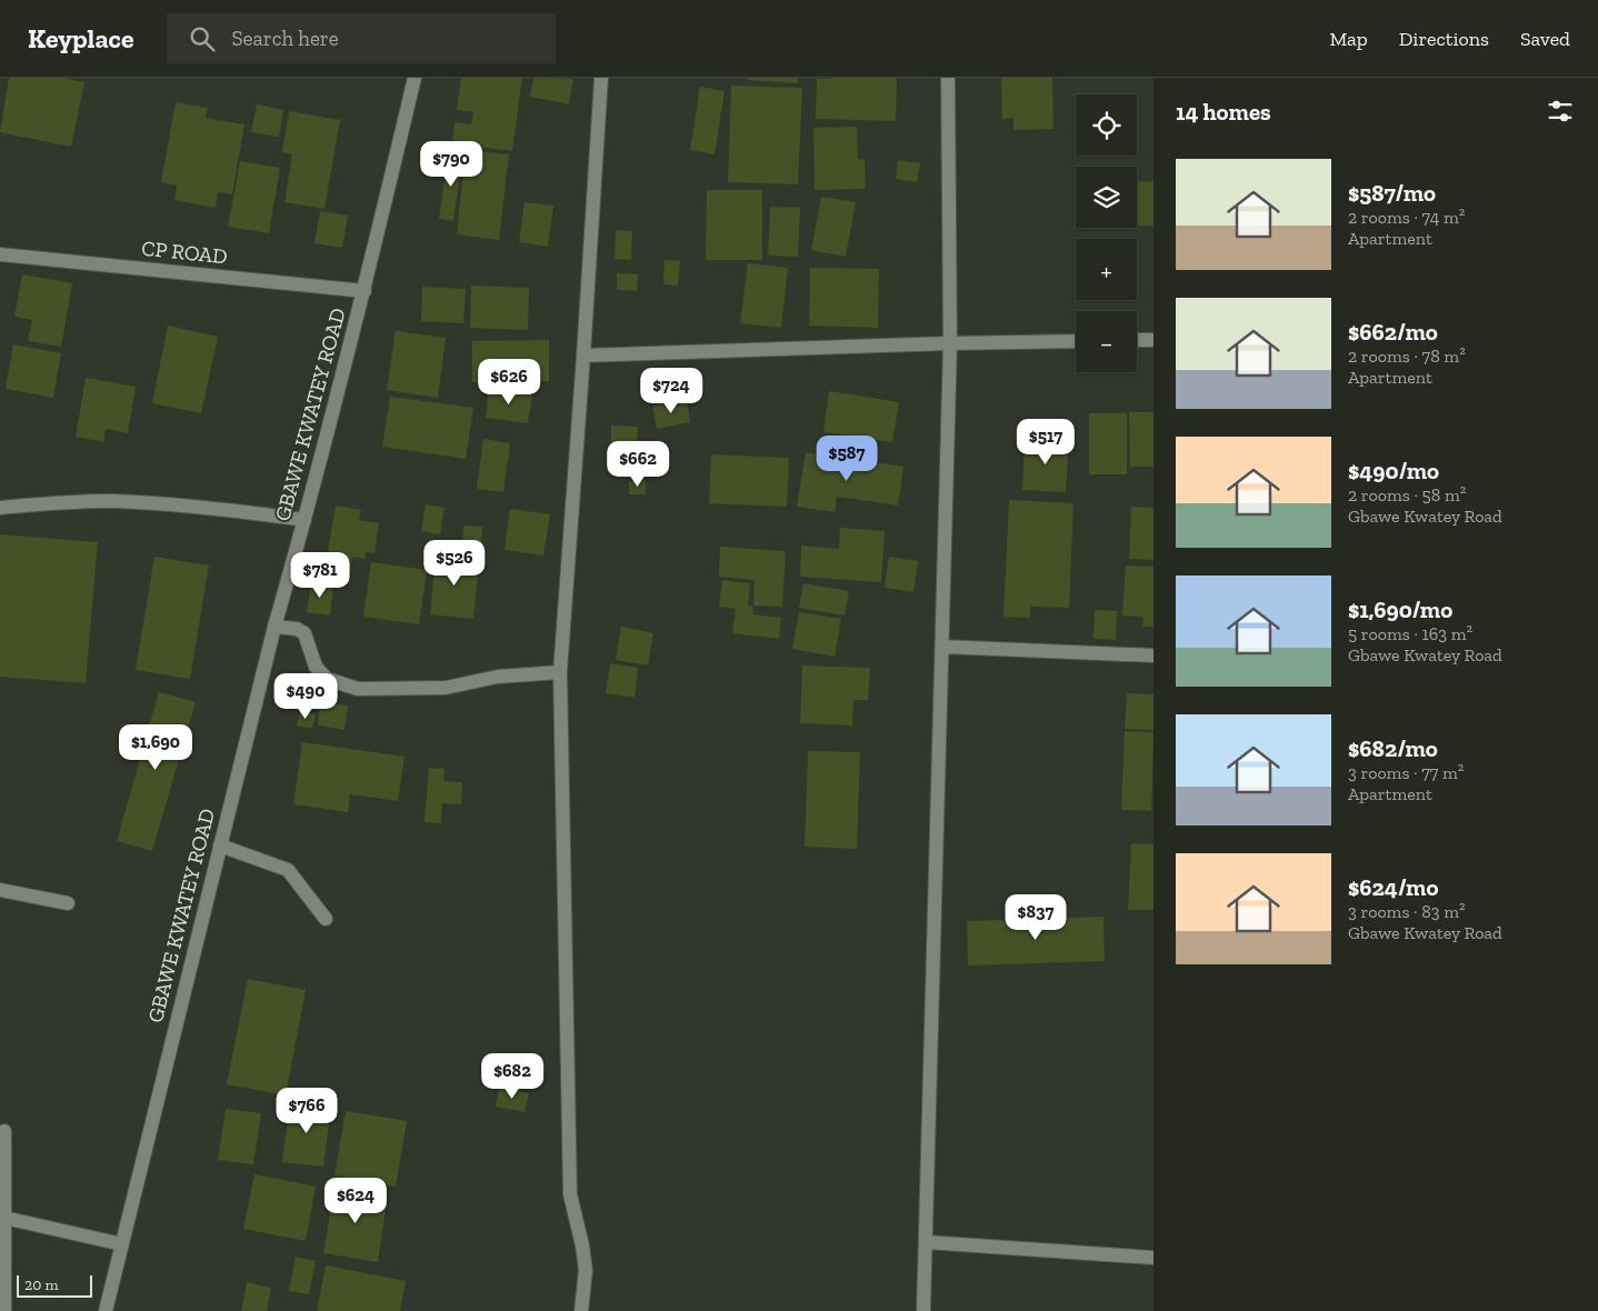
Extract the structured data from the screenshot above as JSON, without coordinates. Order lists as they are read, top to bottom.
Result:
{
  "streets": {
    "street": ["CP ROAD", "GBAWE KWATEY ROAD"]
  },
  "crossings": [
    ["CP ROAD", "GBAWE KWATEY ROAD"]
  ],
  "scale_bar": "20 m",
  "page": {
    "header": "Keyplace",
    "search": "Search here",
    "nav": ["Map", "Directions", "Saved"],
    "heading": "14 homes",
    "map_buttons": ["+", "−"],
    "price": [
      "$790",
      "$626",
      "$724",
      "$517",
      "$587",
      "$662",
      "$526",
      "$781",
      "$490",
      "$1,690",
      "$837",
      "$682",
      "$766",
      "$624"
    ],
    "list": [
      {
        "name": "$587/mo",
        "note": "2 rooms · 74 m² · Apartment"
      },
      {
        "name": "$662/mo",
        "note": "2 rooms · 78 m² · Apartment"
      },
      {
        "name": "$490/mo",
        "note": "2 rooms · 58 m² · Gbawe Kwatey Road"
      },
      {
        "name": "$1,690/mo",
        "note": "5 rooms · 163 m² · Gbawe Kwatey Road"
      },
      {
        "name": "$682/mo",
        "note": "3 rooms · 77 m² · Apartment"
      },
      {
        "name": "$624/mo",
        "note": "3 rooms · 83 m² · Gbawe Kwatey Road"
      }
    ],
    "scale": "20 m"
  }
}
